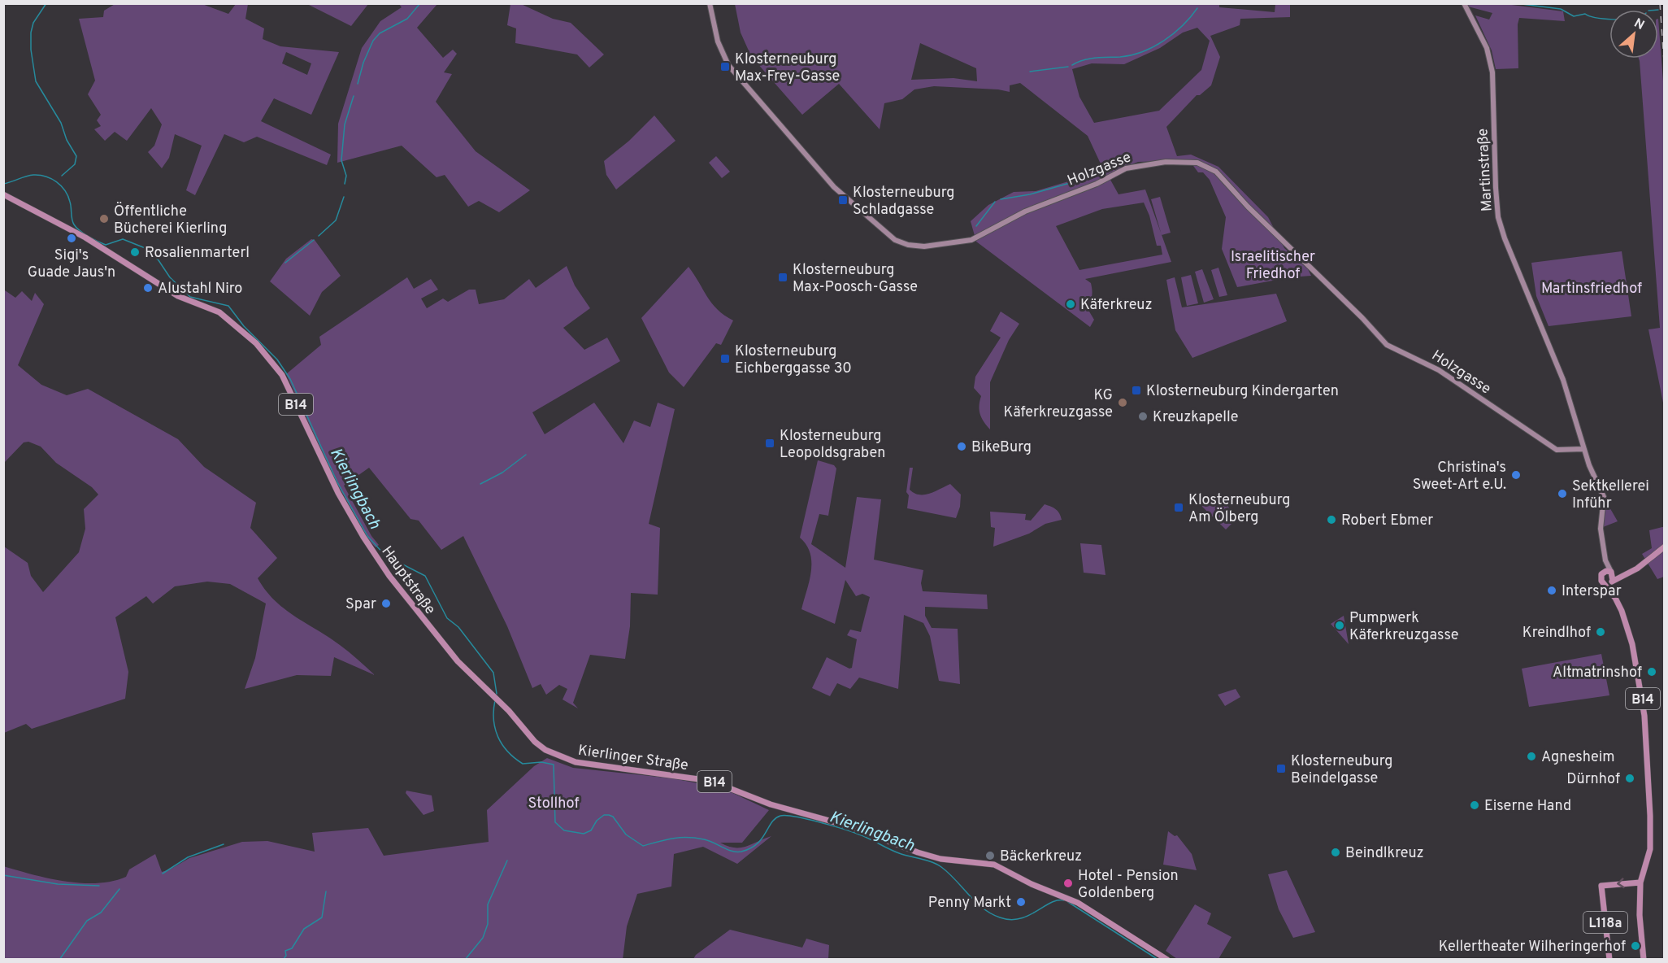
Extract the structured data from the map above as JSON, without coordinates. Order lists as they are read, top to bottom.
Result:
{
  "streets": {
    "main road": [
      "B14",
      "Hauptstraße",
      "Kierlinger Straße",
      "L118a"
    ],
    "street": ["Holzgasse", "Martinstraße"]
  },
  "crossings": [
    ["Holzgasse", "Martinstraße"],
    ["B14", "L118a"],
    ["Hauptstraße", "Kierlinger Straße"]
  ],
  "water": ["Kierlingbach"],
  "parks": ["Israelitischer Friedhof", "Martinsfriedhof", "Stollhof"],
  "places": {
    "transit": [
      "Klosterneuburg Max-Frey-Gasse",
      "Klosterneuburg Schladgasse",
      "Klosterneuburg Max-Poosch-Gasse",
      "Klosterneuburg Eichberggasse 30",
      "Klosterneuburg Kindergarten",
      "Klosterneuburg Leopoldsgraben",
      "Klosterneuburg Am Ölberg",
      "Klosterneuburg Beindelgasse"
    ],
    "other": [
      "Öffentliche Bücherei Kierling",
      "Sigi's Guade Jaus'n",
      "Rosalienmarterl",
      "Alustahl Niro",
      "Käferkreuz",
      "KG Käferkreuzgasse",
      "Kreuzkapelle",
      "BikeBurg",
      "Christina's Sweet-Art e.U.",
      "Sektkellerei Inführ",
      "Robert Ebmer",
      "Interspar",
      "Spar",
      "Pumpwerk Käferkreuzgasse",
      "Kreindlhof",
      "Altmatrinshof",
      "Agnesheim",
      "Dürnhof",
      "Eiserne Hand",
      "Beindlkreuz",
      "Bäckerkreuz",
      "Hotel - Pension Goldenberg",
      "Penny Markt",
      "Kellertheater Wilheringerhof"
    ]
  },
  "north": "top right"
}
